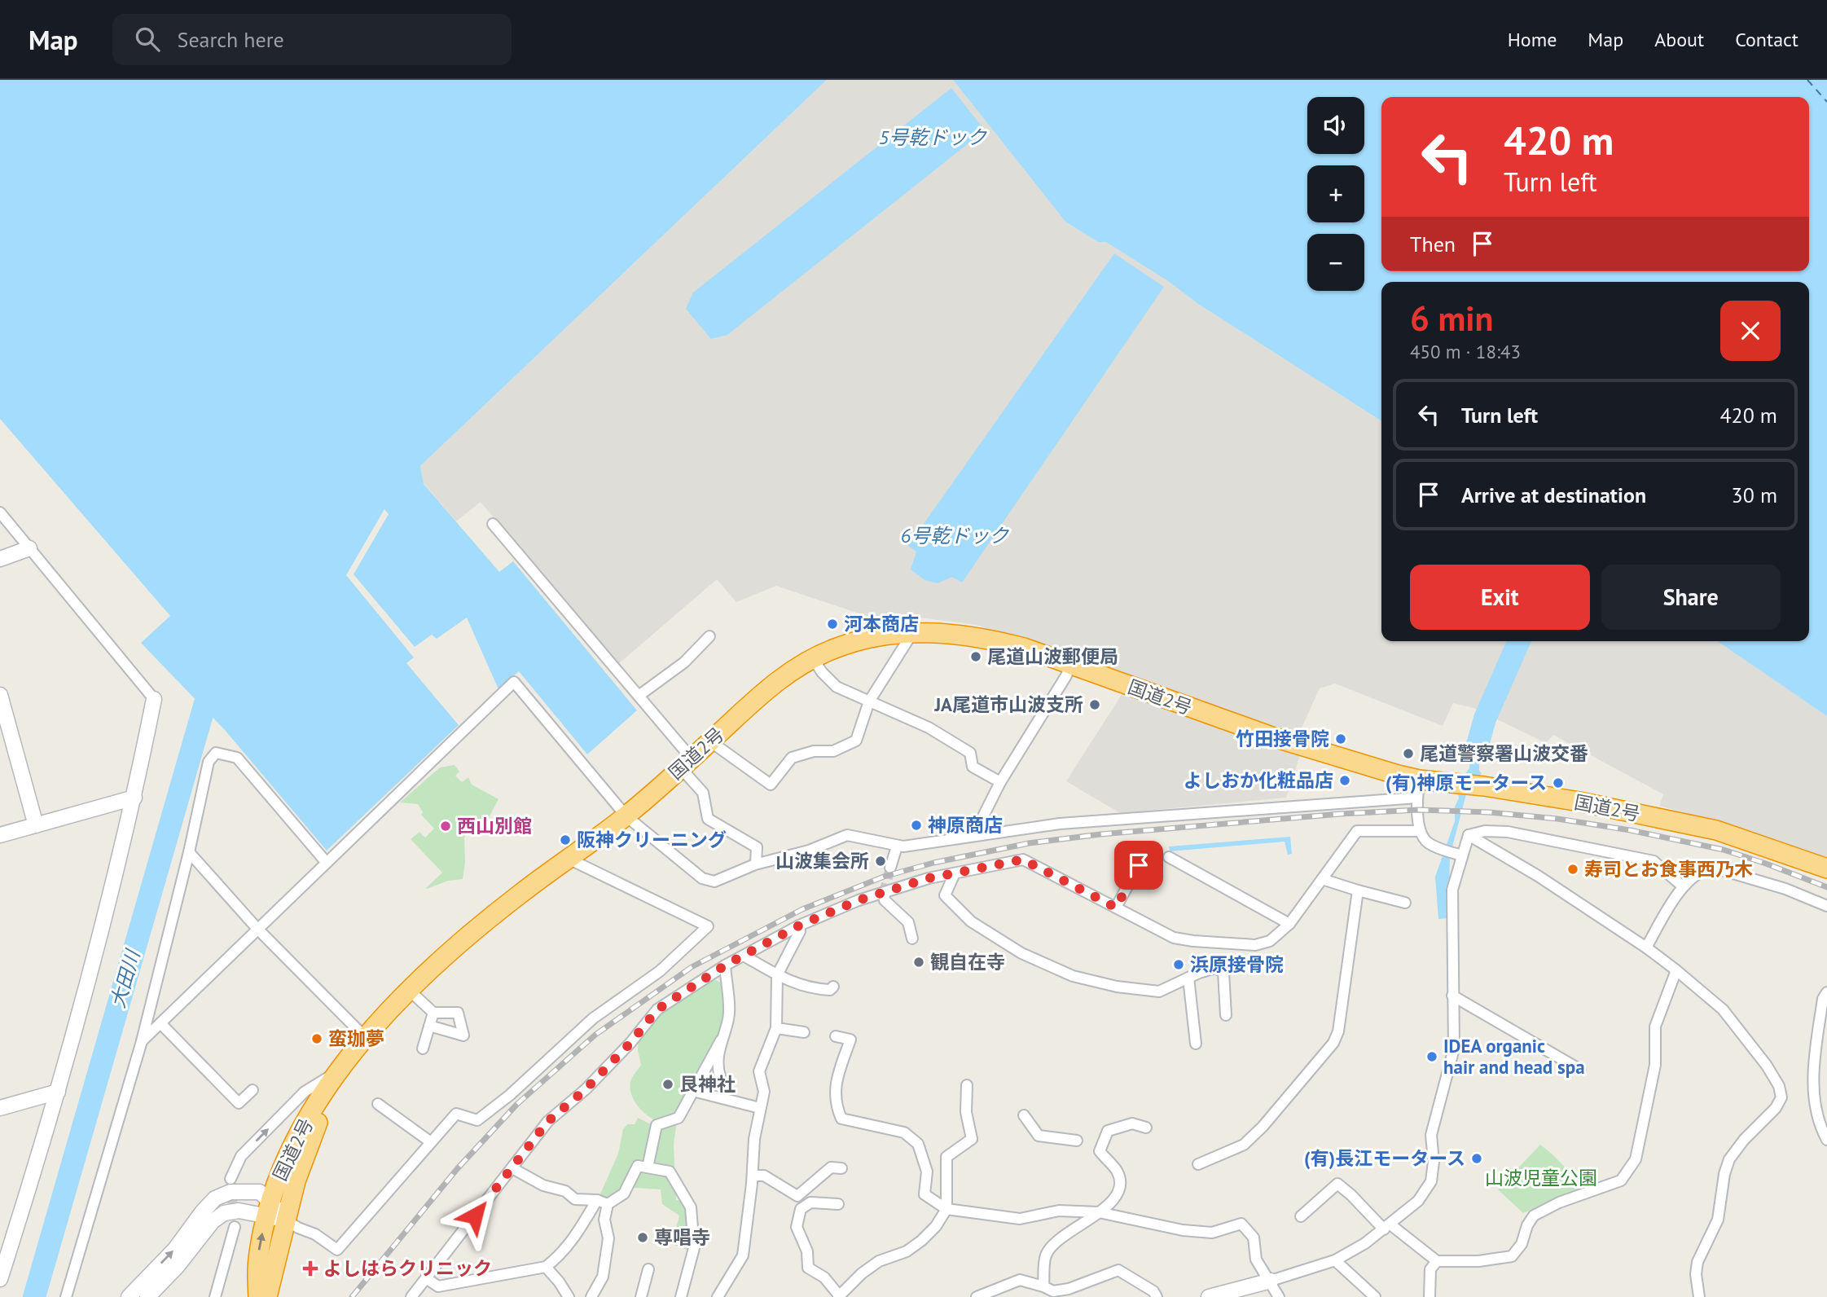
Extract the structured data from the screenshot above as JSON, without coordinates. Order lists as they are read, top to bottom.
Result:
{
  "streets": {
    "highway": ["国道2号"]
  },
  "water": ["5号乾ドック", "6号乾ドック", "大田川"],
  "parks": ["山波児童公園"],
  "places": {
    "other": [
      "河本商店",
      "尾道山波郵便局",
      "JA尾道市山波支所",
      "竹田接骨院",
      "尾道警察署山波交番",
      "よしおか化粧品店",
      "(有)神原モータース",
      "神原商店",
      "西山別館",
      "阪神クリーニング",
      "山波集会所",
      "寿司とお食事西乃木",
      "観自在寺",
      "浜原接骨院",
      "蛮珈夢",
      "IDEA organic hair and head spa",
      "艮神社",
      "(有)長江モータース",
      "専唱寺"
    ],
    "health": ["よしはらクリニック"]
  },
  "page": {
    "header": "Map",
    "search": "Search here",
    "nav": [
      "Home",
      "Map",
      "About",
      "Contact"
    ],
    "map_buttons": ["+", "−"],
    "turn": ["420 m", "Turn left"],
    "then": "Then",
    "heading": ["6 min", "450 m · 18:43"],
    "list": [
      {
        "name": "Turn left",
        "value": "420 m"
      },
      {
        "name": "Arrive at destination",
        "value": "30 m"
      }
    ],
    "buttons": ["Exit", "Share"]
  }
}
